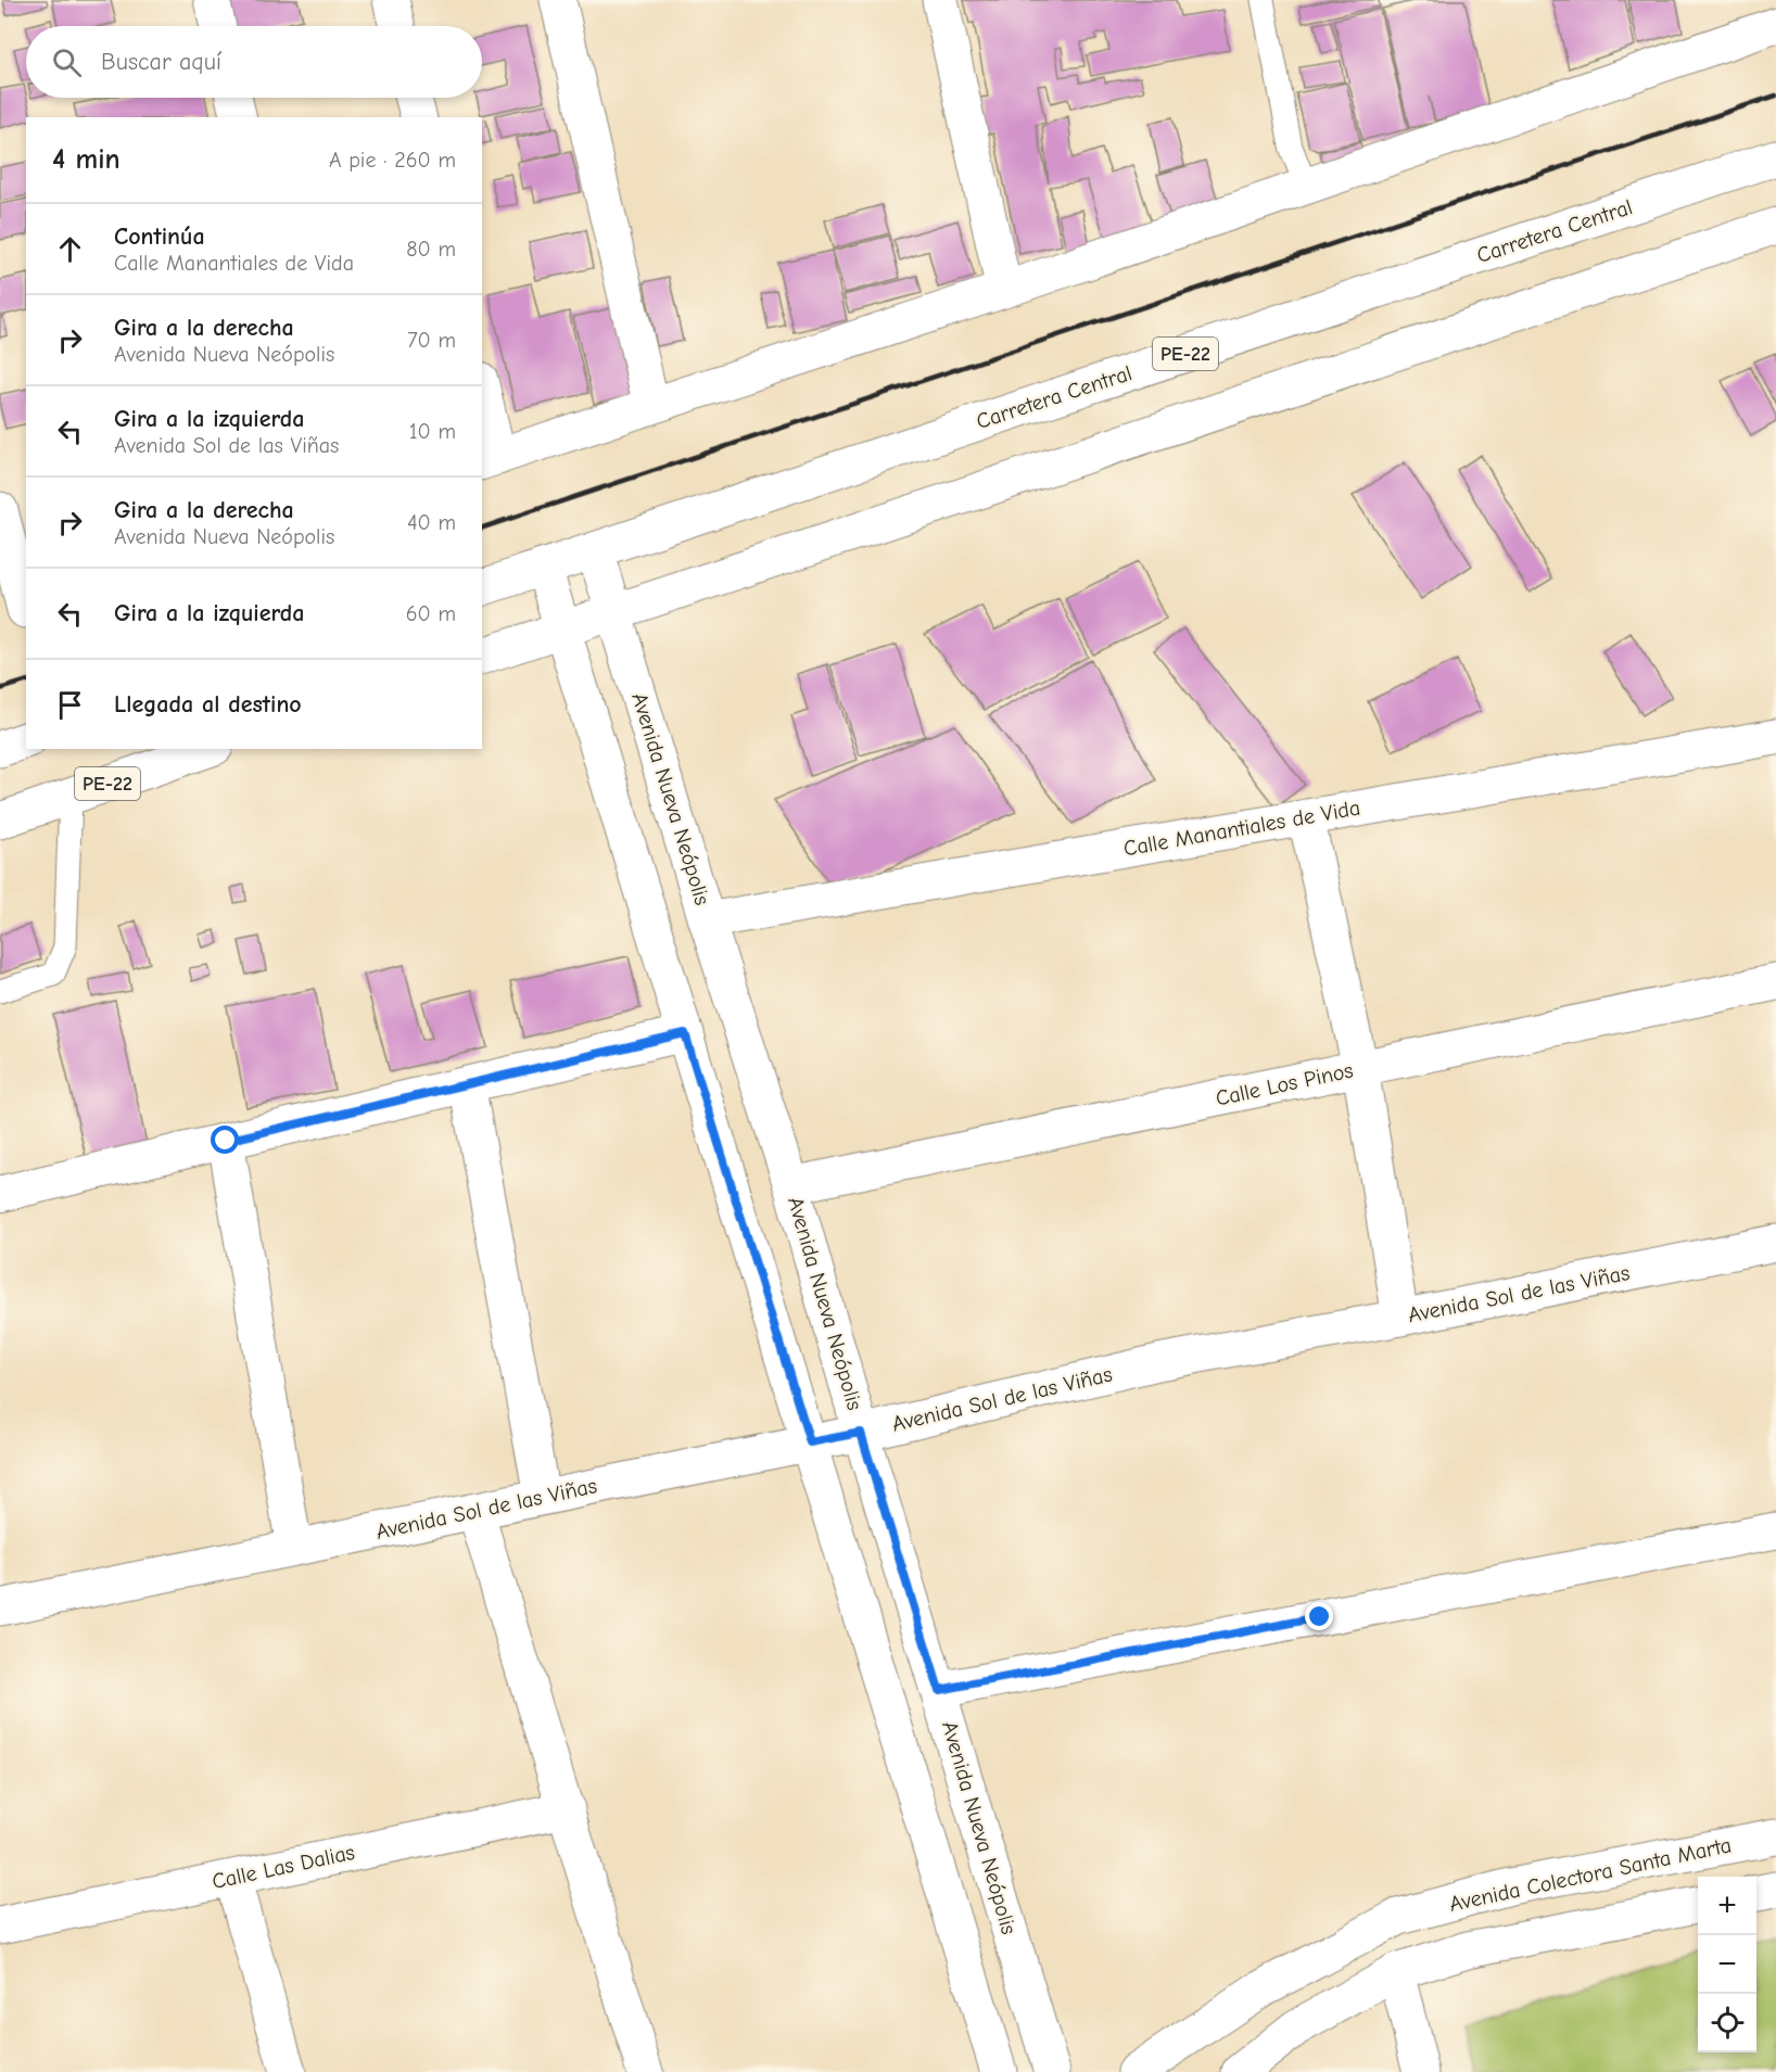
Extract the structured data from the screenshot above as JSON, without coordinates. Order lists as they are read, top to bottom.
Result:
{
  "streets": {
    "main road": [
      "Carretera Central",
      "PE-22",
      "Avenida Nueva Neópolis",
      "Calle Manantiales de Vida",
      "Calle Los Pinos",
      "Avenida Sol de las Viñas",
      "Calle Las Dalias",
      "Avenida Colectora Santa Marta"
    ]
  },
  "crossings": [
    ["Carretera Central", "Avenida Nueva Neópolis"],
    ["Avenida Nueva Neópolis", "Calle Manantiales de Vida"],
    ["Avenida Nueva Neópolis", "Calle Los Pinos"],
    ["Avenida Nueva Neópolis", "Avenida Sol de las Viñas"]
  ],
  "page": {
    "search": "Buscar aquí",
    "heading": ["4 min", "A pie · 260 m"],
    "list": [
      ["Continúa", "Calle Manantiales de Vida", "80 m"],
      ["Gira a la derecha", "Avenida Nueva Neópolis", "70 m"],
      ["Gira a la izquierda", "Avenida Sol de las Viñas", "10 m"],
      ["Gira a la derecha", "Avenida Nueva Neópolis", "40 m"],
      ["Gira a la izquierda", "60 m"],
      "Llegada al destino"
    ],
    "map_buttons": ["+", "−"]
  }
}
